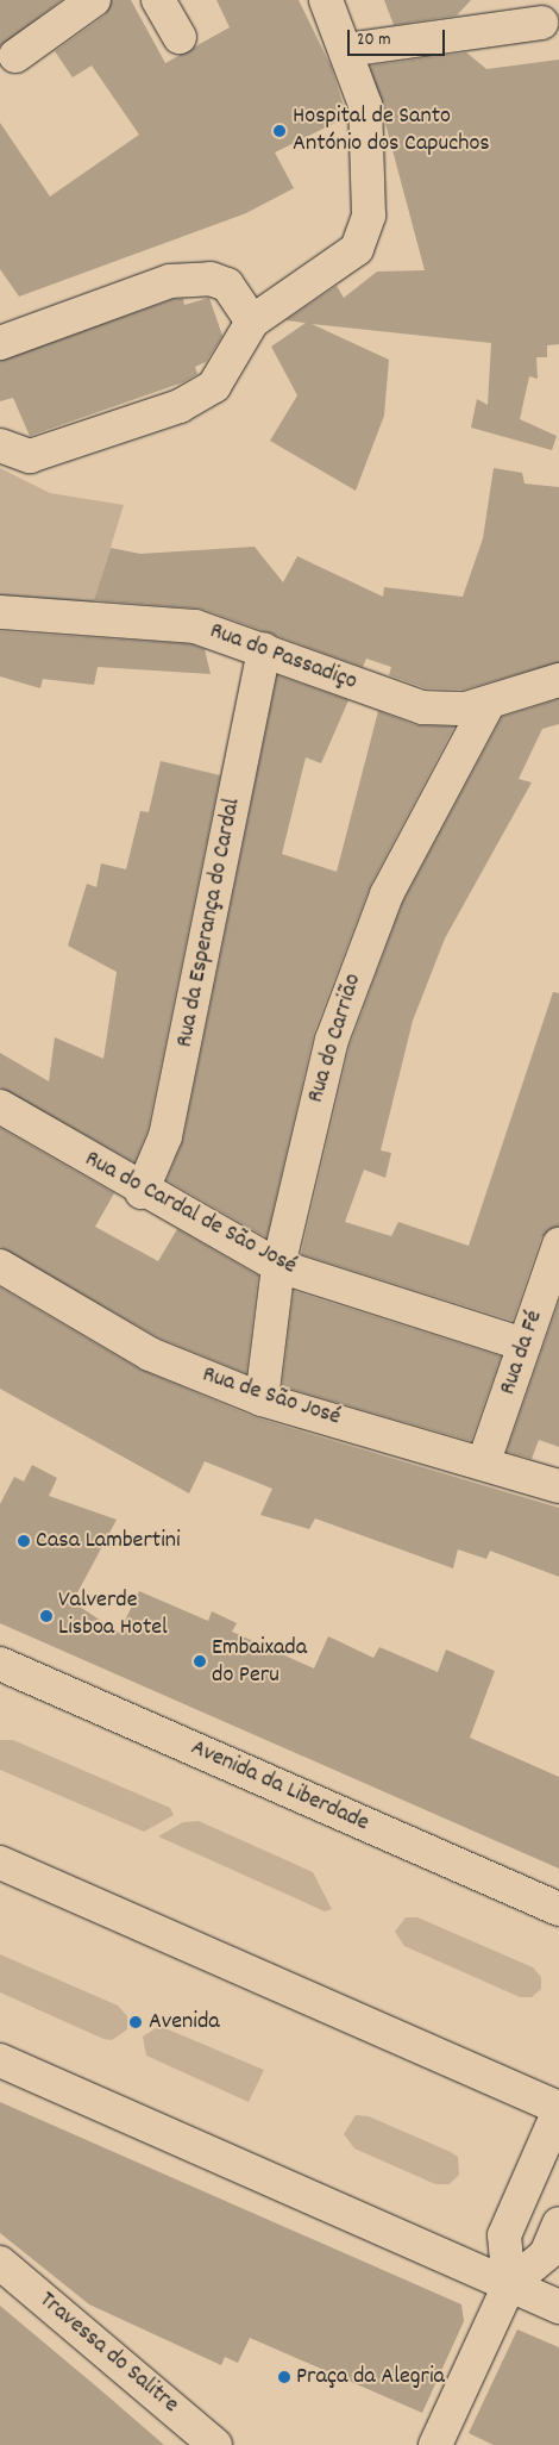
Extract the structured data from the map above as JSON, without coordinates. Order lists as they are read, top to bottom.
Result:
{
  "streets": {
    "street": [
      "Rua do Passadiço",
      "Rua da Esperança do Cardal",
      "Rua do Carrião",
      "Rua do Cardal de São José",
      "Rua da Fé",
      "Rua de São José",
      "Avenida da Liberdade",
      "Travessa do Salitre"
    ]
  },
  "crossings": [
    ["Rua do Passadiço", "Rua da Esperança do Cardal"],
    ["Rua do Passadiço", "Rua do Carrião"],
    ["Rua da Esperança do Cardal", "Rua do Cardal de São José"],
    ["Rua do Carrião", "Rua do Cardal de São José"],
    ["Rua do Carrião", "Rua de São José"],
    ["Rua do Cardal de São José", "Rua da Fé"],
    ["Rua da Fé", "Rua de São José"]
  ],
  "places": [
    "Hospital de Santo António dos Capuchos",
    "Casa Lambertini",
    "Valverde Lisboa Hotel",
    "Embaixada do Peru",
    "Avenida",
    "Praça da Alegria"
  ],
  "scale_bar": "20 m"
}
